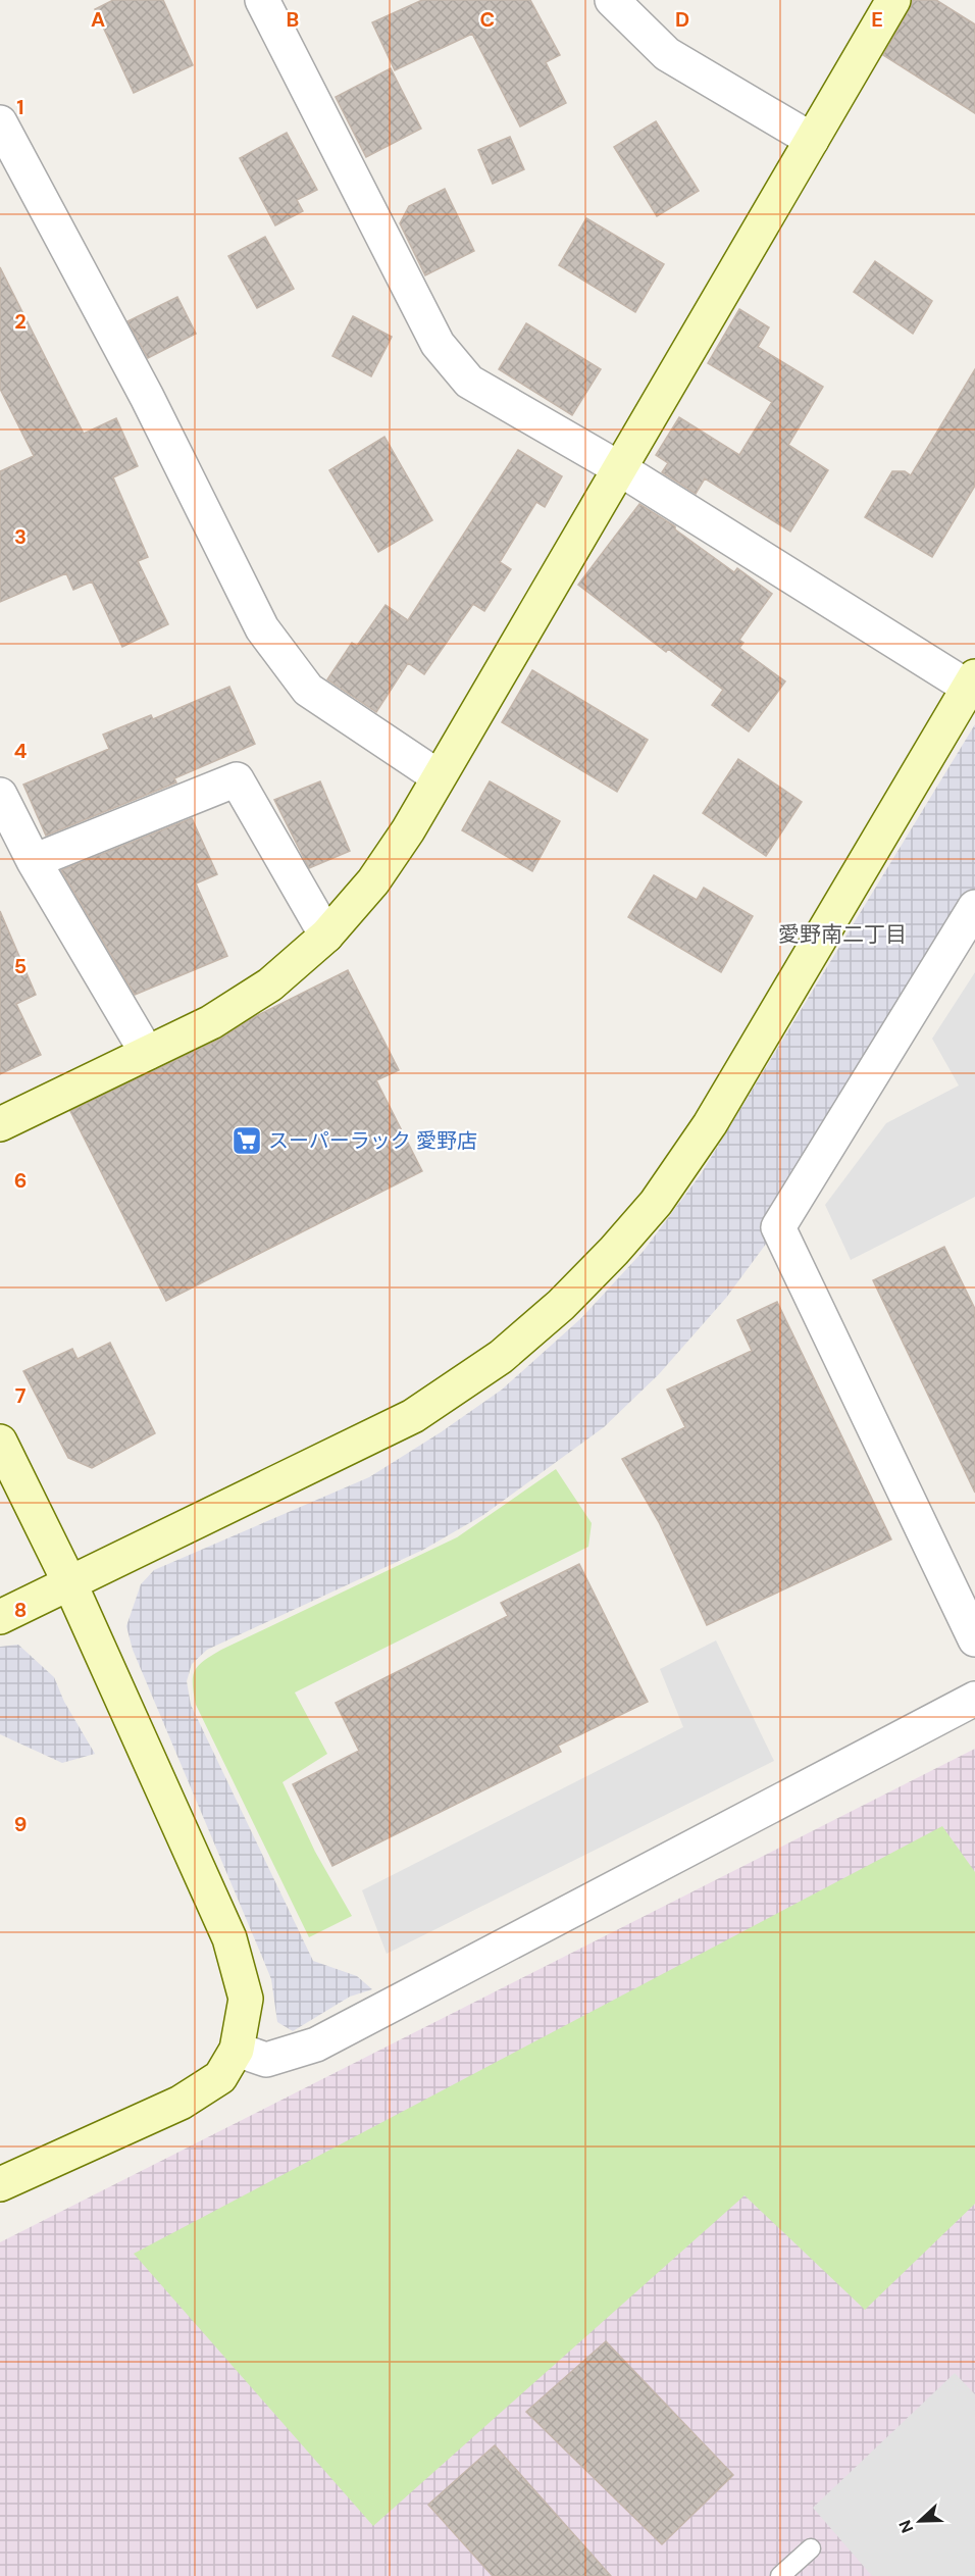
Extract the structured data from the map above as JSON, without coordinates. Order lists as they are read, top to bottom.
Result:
{
  "districts": ["愛野南二丁目"],
  "places": {
    "supermarket": ["スーパーラック 愛野店"]
  },
  "north": "left",
  "grid": {
    "columns": [
      "A",
      "B",
      "C",
      "D",
      "E"
    ],
    "rows": [
      "1",
      "2",
      "3",
      "4",
      "5",
      "6",
      "7",
      "8",
      "9"
    ]
  }
}
